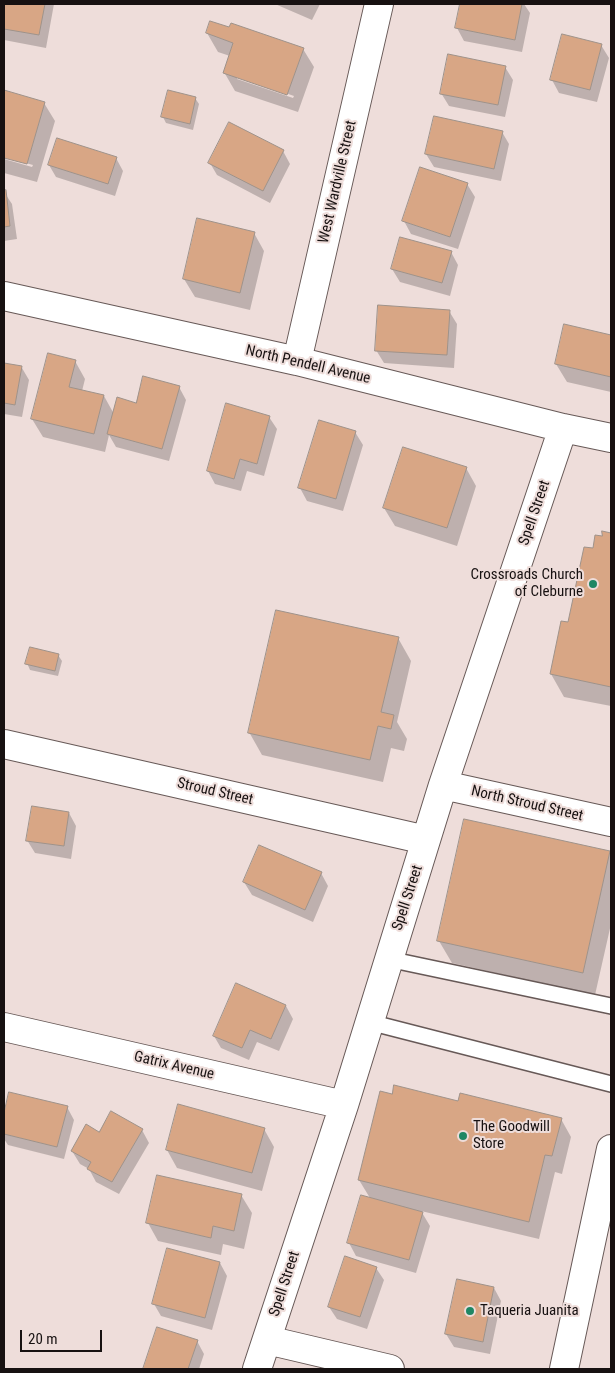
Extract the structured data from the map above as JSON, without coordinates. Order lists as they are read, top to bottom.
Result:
{
  "streets": {
    "street": [
      "West Wardville Street",
      "North Pendell Avenue",
      "Spell Street",
      "Stroud Street",
      "North Stroud Street",
      "Gatrix Avenue"
    ]
  },
  "crossings": [
    ["West Wardville Street", "North Pendell Avenue"],
    ["North Pendell Avenue", "Spell Street"],
    ["Spell Street", "Stroud Street"],
    ["Spell Street", "North Stroud Street"],
    ["Spell Street", "Gatrix Avenue"]
  ],
  "places": ["Crossroads Church of Cleburne", "The Goodwill Store", "Taqueria Juanita"],
  "scale_bar": "20 m"
}
